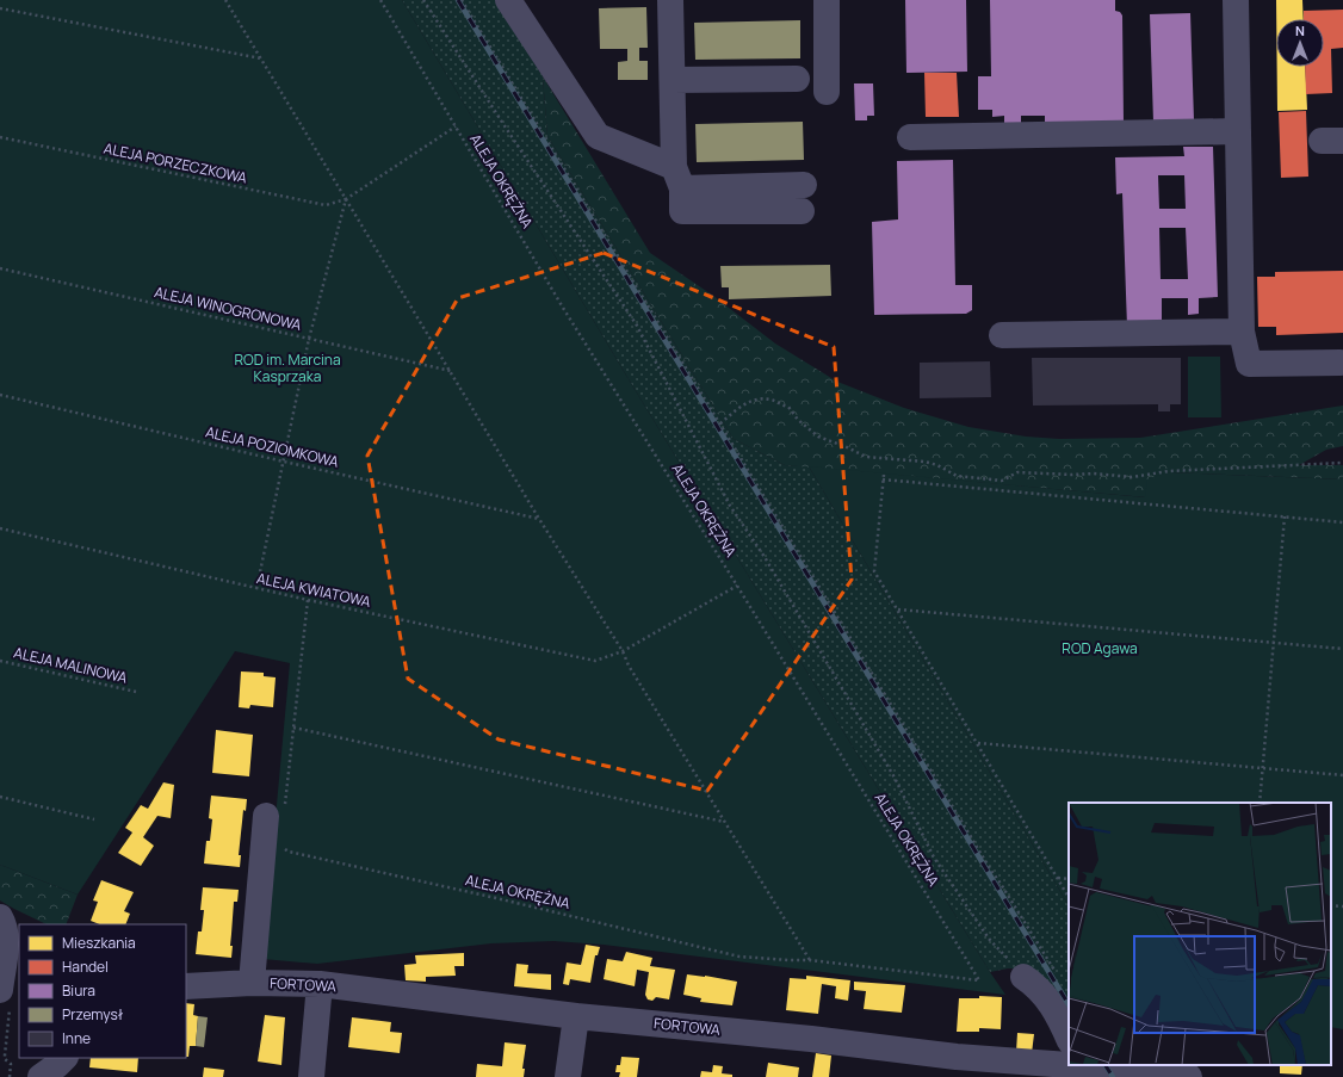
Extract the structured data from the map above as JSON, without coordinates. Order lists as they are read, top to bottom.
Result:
{
  "streets": {
    "street": ["FORTOWA"],
    "path": [
      "ALEJA PORZECZKOWA",
      "ALEJA OKRĘŻNA",
      "ALEJA WINOGRONOWA",
      "ALEJA POZIOMKOWA",
      "ALEJA KWIATOWA",
      "ALEJA MALINOWA"
    ]
  },
  "crossings": [
    ["ALEJA OKRĘŻNA", "ALEJA KWIATOWA"]
  ],
  "parks": ["ROD im. Marcina Kasprzaka", "ROD Agawa"],
  "legend": [
    "Mieszkania",
    "Handel",
    "Biura",
    "Przemysł",
    "Inne"
  ],
  "north": "top"
}
